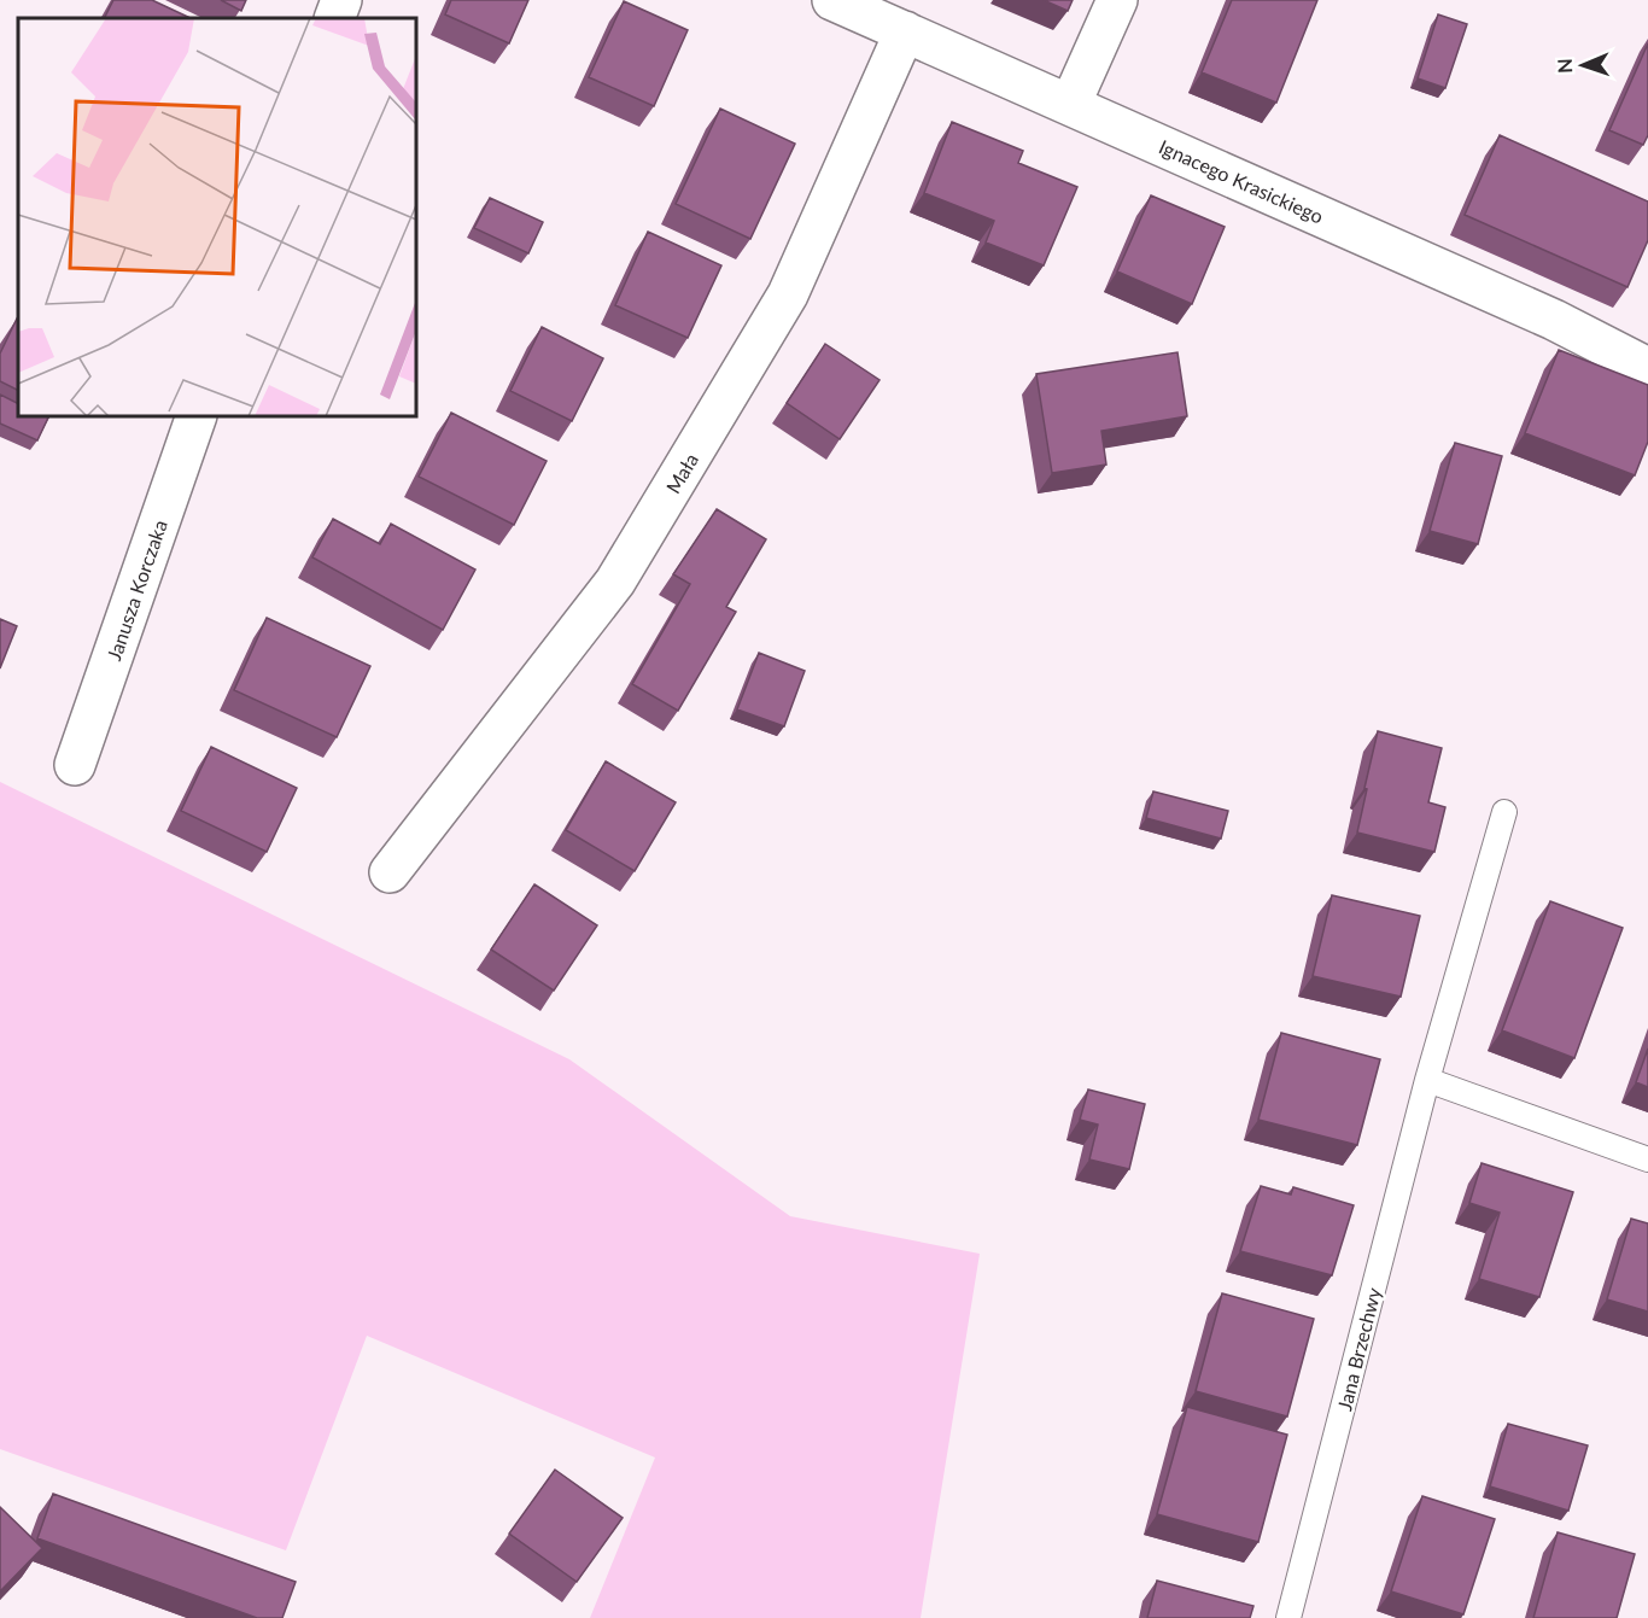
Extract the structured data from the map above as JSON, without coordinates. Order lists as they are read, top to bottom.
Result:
{
  "streets": {
    "street": ["Ignacego Krasickiego", "Mała", "Janusza Korczaka"],
    "lane": ["Jana Brzechwy"]
  },
  "crossings": [
    ["Ignacego Krasickiego", "Mała"]
  ],
  "north": "left"
}
